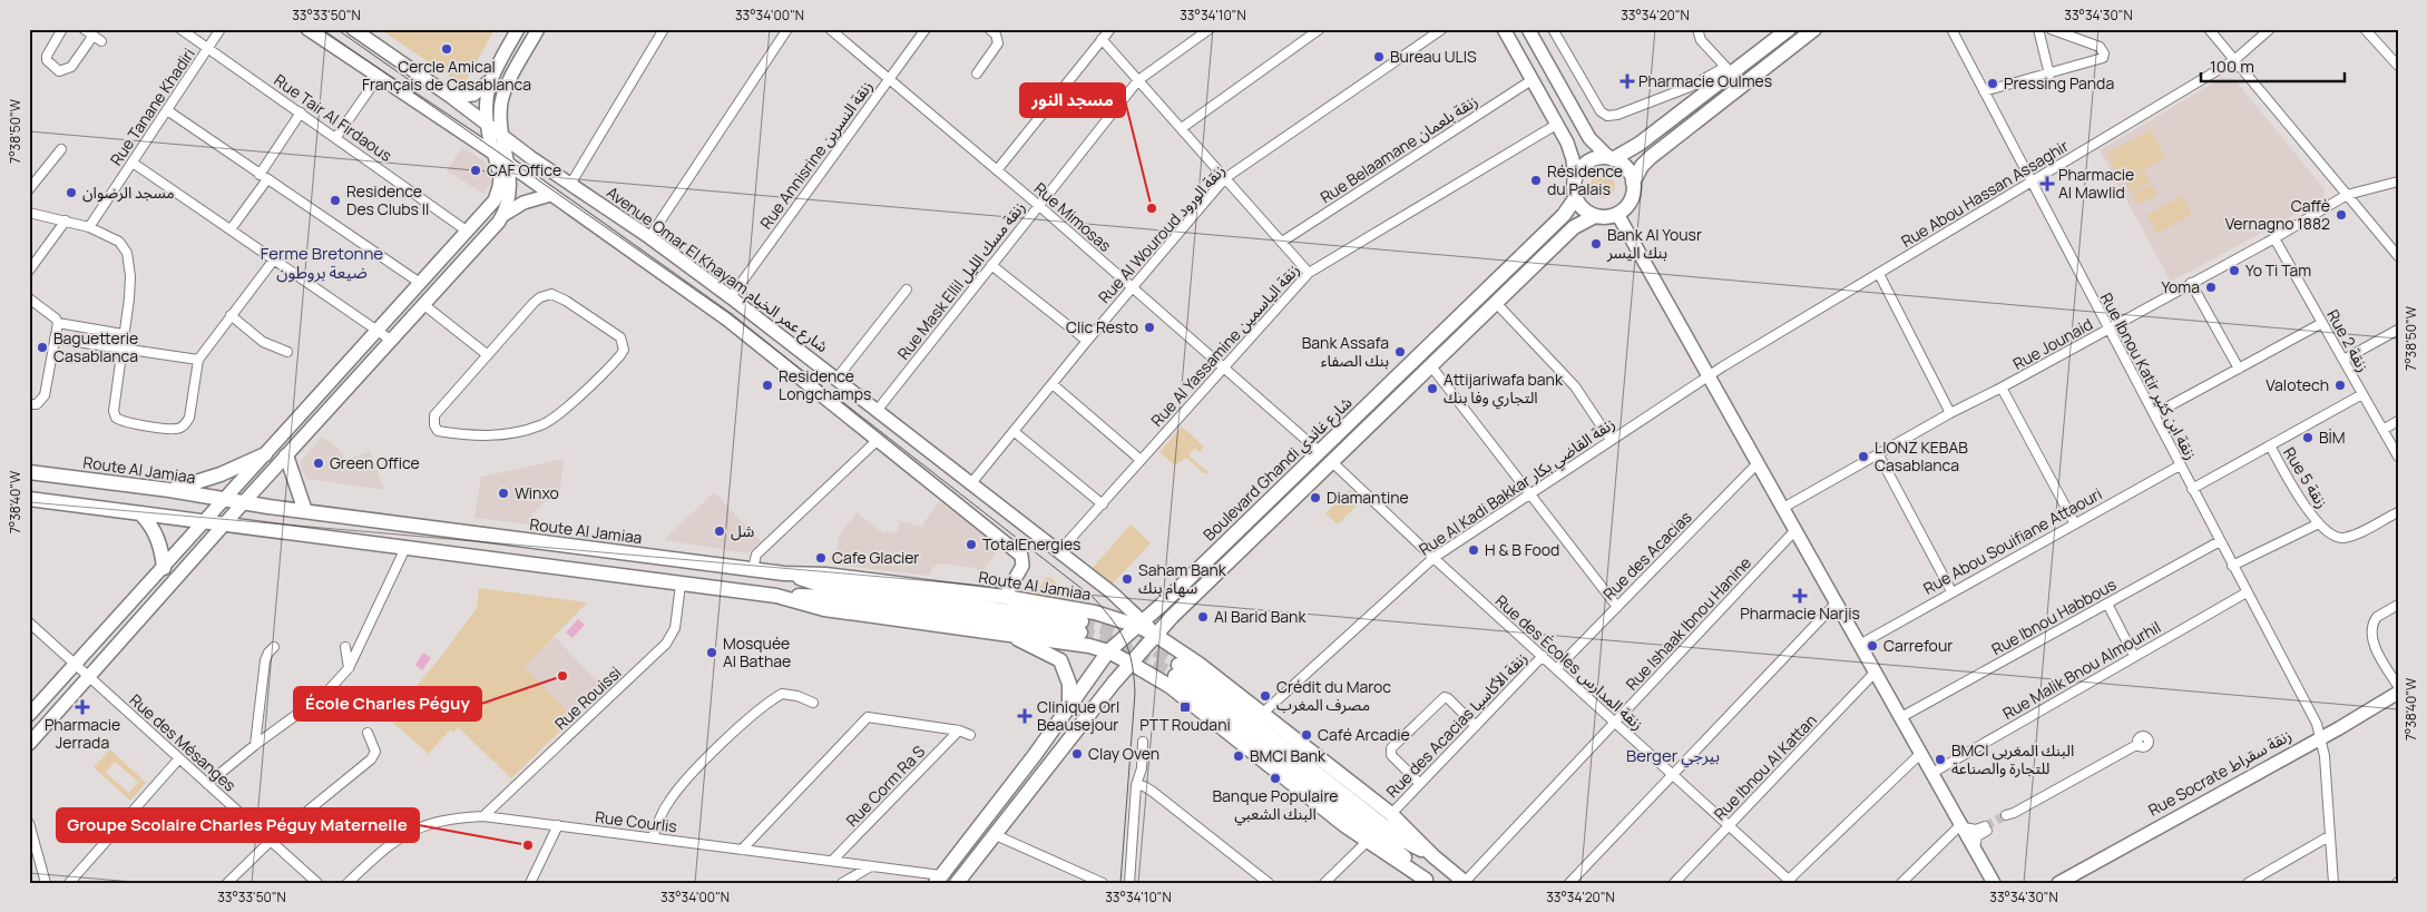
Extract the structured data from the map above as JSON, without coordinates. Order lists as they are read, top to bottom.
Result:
{
  "streets": {
    "main road": [
      "Avenue Omar El Khayam شارع عمر الخيام",
      "Boulevard Ghandi شارع غاندي",
      "Route Al Jamiaa",
      "Rue Socrate زنقة سقراط"
    ],
    "street": [
      "Rue Tanane Khadiri",
      "Rue Tair Al Firdaous",
      "Rue Belaamane زنقة بلعمان",
      "Rue Annisrine زنقة النسرين",
      "Rue Abou Hassan Assaghir",
      "Rue Mimosas",
      "Rue Al Wouroud زنقة الورود",
      "Rue Mask Ellil زنقة مسك الليل",
      "Rue 2 زنقة",
      "Rue Jounaid",
      "Rue Al Yassamine زنقة الياسمين",
      "Rue Ibnou Katir زنقة ابن كثير",
      "Rue 5 زنقة",
      "Rue Al Kadi Bakkar زنقة القاضي بكار",
      "Rue Abou Souifiane Attaouri",
      "Rue des Acacias",
      "Rue Ibnou Habbous",
      "Rue Ishaak Ibnou Hanine",
      "Rue des Écoles زنقة المدارس",
      "Rue Malik Bnou Almourhil",
      "Rue Rouissi",
      "Rue des Acacias زنقة الأكاسيا",
      "Rue des Mésanges",
      "Rue Ibnou Al Kattan",
      "Rue Corm Ra S",
      "Rue Courlis"
    ]
  },
  "crossings": [
    ["Rue Tanane Khadiri", "Rue Tair Al Firdaous"],
    ["Rue Annisrine زنقة النسرين", "Rue Mimosas"],
    ["Rue Annisrine زنقة النسرين", "Avenue Omar El Khayam شارع عمر الخيام"],
    ["Rue Abou Hassan Assaghir", "Rue Ibnou Katir زنقة ابن كثير"],
    ["Rue Abou Hassan Assaghir", "Rue Al Kadi Bakkar زنقة القاضي بكار"],
    ["Rue Mimosas", "Rue Al Wouroud زنقة الورود"],
    ["Rue Mimosas", "Rue Mask Ellil زنقة مسك الليل"],
    ["Rue Mimosas", "Rue Al Yassamine زنقة الياسمين"],
    ["Rue Mimosas", "Boulevard Ghandi شارع غاندي"],
    ["Rue Al Wouroud زنقة الورود", "Avenue Omar El Khayam شارع عمر الخيام"],
    ["Avenue Omar El Khayam شارع عمر الخيام", "Rue Mask Ellil زنقة مسك الليل"],
    ["Avenue Omar El Khayam شارع عمر الخيام", "Rue Al Yassamine زنقة الياسمين"],
    ["Avenue Omar El Khayam شارع عمر الخيام", "Boulevard Ghandi شارع غاندي"],
    ["Avenue Omar El Khayam شارع عمر الخيام", "Route Al Jamiaa"],
    ["Rue 2 زنقة", "Rue Jounaid"],
    ["Rue Jounaid", "Rue Ibnou Katir زنقة ابن كثير"],
    ["Rue Ibnou Katir زنقة ابن كثير", "Rue Abou Souifiane Attaouri"],
    ["Rue Ibnou Katir زنقة ابن كثير", "Rue Ibnou Habbous"],
    ["Rue Ibnou Katir زنقة ابن كثير", "Rue Malik Bnou Almourhil"],
    ["Rue Ibnou Katir زنقة ابن كثير", "Rue Socrate زنقة سقراط"],
    ["Boulevard Ghandi شارع غاندي", "Route Al Jamiaa"],
    ["Boulevard Ghandi شارع غاندي", "Rue des Écoles زنقة المدارس"],
    ["Boulevard Ghandi شارع غاندي", "Rue Courlis"],
    ["Route Al Jamiaa", "Rue Al Kadi Bakkar زنقة القاضي بكار"],
    ["Route Al Jamiaa", "Rue des Acacias زنقة الأكاسيا"],
    ["Rue Al Kadi Bakkar زنقة القاضي بكار", "Rue des Écoles زنقة المدارس"],
    ["Rue des Acacias", "Rue des Écoles زنقة المدارس"],
    ["Rue Ishaak Ibnou Hanine", "Rue des Écoles زنقة المدارس"],
    ["Rue des Écoles زنقة المدارس", "Rue des Acacias زنقة الأكاسيا"],
    ["Rue des Écoles زنقة المدارس", "Rue Ibnou Al Kattan"],
    ["Rue Rouissi", "Rue Courlis"],
    ["Rue Corm Ra S", "Rue Courlis"]
  ],
  "districts": ["Ferme Bretonne ضيعة بروطون", "Berger بيرجي"],
  "places": {
    "other": [
      "Cercle Amical Français de Casablanca",
      "Bureau ULIS",
      "Pressing Panda",
      "CAF Office",
      "Résidence du Palais",
      "مسجد الرضوان",
      "Residence Des Clubs II",
      "مسجد النور",
      "Caffè Vernagno 1882",
      "Bank Al Yousr بنك اليسر",
      "Yo Ti Tam",
      "Yoma",
      "Clic Resto",
      "Baguetterie Casablanca",
      "Bank Assafa بنك الصفاء",
      "Residence Longchamps",
      "Valotech",
      "Attijariwafa bank التجاري وفا بنك",
      "BİM",
      "LIONZ KEBAB Casablanca",
      "Green Office",
      "Winxo",
      "Diamantine",
      "شل",
      "TotalEnergies",
      "H & B Food",
      "Cafe Glacier",
      "Saham Bank سهام بنك",
      "Al Barid Bank",
      "Carrefour",
      "Mosquée Al Bathae",
      "École Charles Péguy",
      "Crédit du Maroc مصرف المغرب",
      "Café Arcadie",
      "Clay Oven",
      "BMCI Bank",
      "BMCI البنك المغربي للتجارة والصناعة",
      "Banque Populaire البنك الشعبي",
      "Groupe Scolaire Charles Péguy Maternelle"
    ],
    "health": [
      "Pharmacie Oulmes",
      "Pharmacie Al Mawlid",
      "Pharmacie Narjis",
      "Pharmacie Jerrada",
      "Clinique Orl Beausejour"
    ],
    "transit": ["PTT Roudani"]
  },
  "scale_bar": "100 m",
  "coordinates": [
    "33°33'50\"N",
    "33°34'00\"N",
    "33°34'10\"N",
    "33°34'20\"N",
    "33°34'30\"N",
    "7°38'50\"W",
    "7°38'40\"W"
  ]
}
